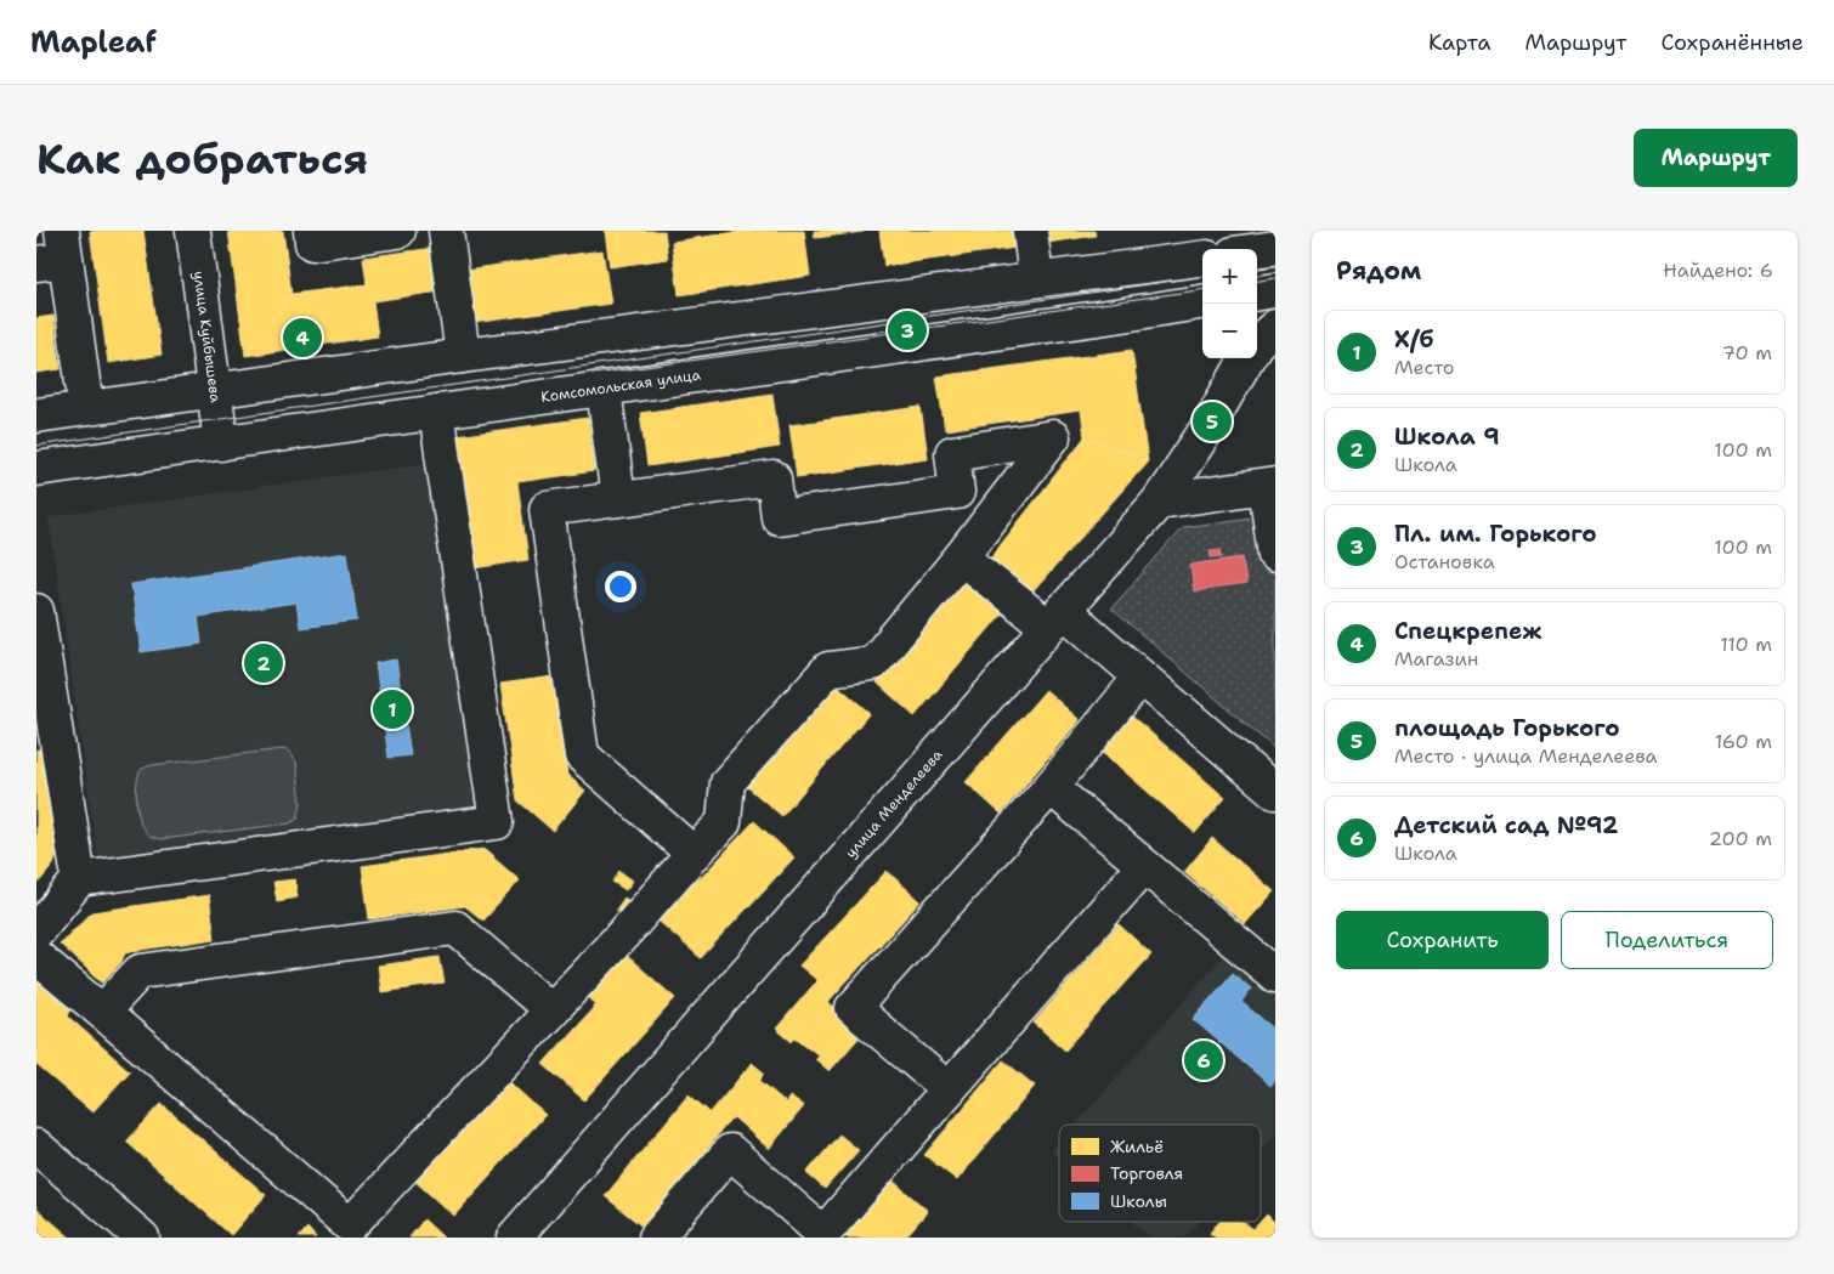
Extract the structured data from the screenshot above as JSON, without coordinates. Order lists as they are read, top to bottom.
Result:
{
  "streets": {
    "main road": ["улица Куйбышева", "Комсомольская улица", "улица Менделеева"]
  },
  "crossings": [
    ["улица Куйбышева", "Комсомольская улица"]
  ],
  "legend": ["Жильё", "Торговля", "Школы"],
  "page": {
    "header": "Mapleaf",
    "nav": ["Карта", "Маршрут", "Сохранённые"],
    "buttons": [
      "Маршрут",
      ["Сохранить", "Поделиться"]
    ],
    "title": "Как добраться",
    "heading": ["Рядом", "Найдено: 6"],
    "map_buttons": ["+", "−"],
    "pins": [
      "3",
      "4",
      "5",
      "2",
      "1",
      "6"
    ],
    "list": [
      {
        "mark": "1",
        "name": "Х/б",
        "note": "Место",
        "value": "70 m"
      },
      {
        "mark": "2",
        "name": "Школа 9",
        "note": "Школа",
        "value": "100 m"
      },
      {
        "mark": "3",
        "name": "Пл. им. Горького",
        "note": "Остановка",
        "value": "100 m"
      },
      {
        "mark": "4",
        "name": "Спецкрепеж",
        "note": "Магазин",
        "value": "110 m"
      },
      {
        "mark": "5",
        "name": "площадь Горького",
        "note": "Место · улица Менделеева",
        "value": "160 m"
      },
      {
        "mark": "6",
        "name": "Детский сад №92",
        "note": "Школа",
        "value": "200 m"
      }
    ]
  }
}
